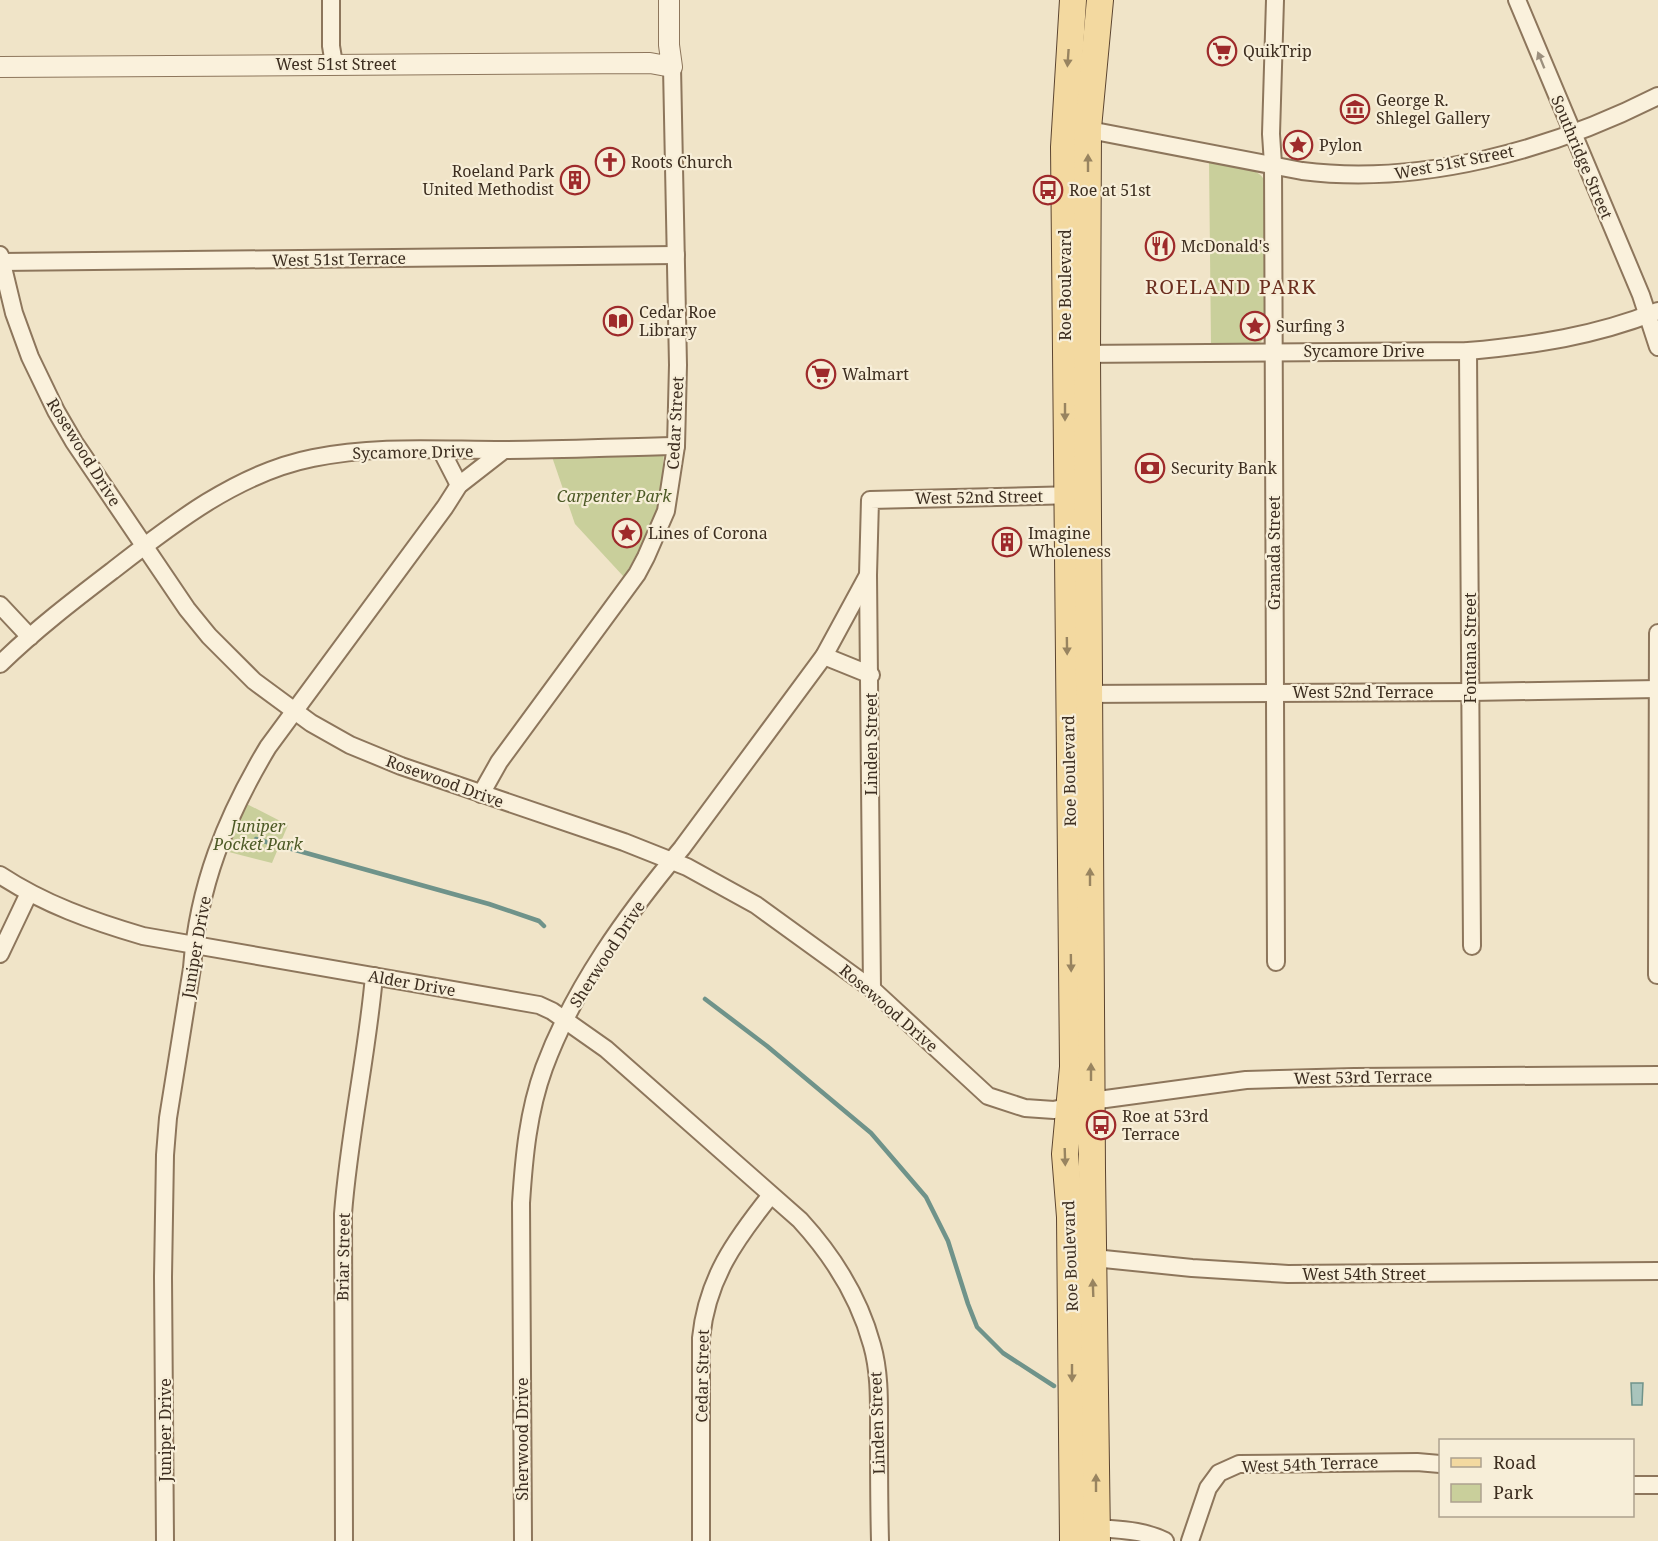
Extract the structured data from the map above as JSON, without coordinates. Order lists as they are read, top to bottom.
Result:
{
  "streets": {
    "main road": ["Roe Boulevard"],
    "street": [
      "West 51st Street",
      "Southridge Street",
      "West 51st Terrace",
      "Sycamore Drive",
      "Cedar Street",
      "Rosewood Drive",
      "West 52nd Street",
      "Granada Street",
      "Fontana Street",
      "West 52nd Terrace",
      "Linden Street",
      "Juniper Drive",
      "Sherwood Drive",
      "Alder Drive",
      "West 53rd Terrace",
      "Briar Street",
      "West 54th Street",
      "West 54th Terrace"
    ]
  },
  "crossings": [
    ["West 51st Street", "Southridge Street"],
    ["West 51st Street", "Roe Boulevard"],
    ["West 51st Street", "Cedar Street"],
    ["West 51st Street", "Granada Street"],
    ["Southridge Street", "Sycamore Drive"],
    ["West 51st Terrace", "Cedar Street"],
    ["West 51st Terrace", "Rosewood Drive"],
    ["Roe Boulevard", "Sycamore Drive"],
    ["Roe Boulevard", "Rosewood Drive"],
    ["Roe Boulevard", "West 52nd Street"],
    ["Roe Boulevard", "West 52nd Terrace"],
    ["Roe Boulevard", "West 53rd Terrace"],
    ["Roe Boulevard", "West 54th Street"],
    ["Sycamore Drive", "Cedar Street"],
    ["Sycamore Drive", "Rosewood Drive"],
    ["Sycamore Drive", "Granada Street"],
    ["Sycamore Drive", "Fontana Street"],
    ["Sycamore Drive", "Juniper Drive"],
    ["Cedar Street", "Rosewood Drive"],
    ["Cedar Street", "Linden Street"],
    ["Cedar Street", "Alder Drive"],
    ["Rosewood Drive", "Linden Street"],
    ["Rosewood Drive", "Juniper Drive"],
    ["Rosewood Drive", "Sherwood Drive"],
    ["Rosewood Drive", "West 53rd Terrace"],
    ["West 52nd Street", "Linden Street"],
    ["Granada Street", "West 52nd Terrace"],
    ["Fontana Street", "West 52nd Terrace"],
    ["Linden Street", "Sherwood Drive"],
    ["Linden Street", "Alder Drive"],
    ["Juniper Drive", "Alder Drive"],
    ["Sherwood Drive", "Alder Drive"],
    ["Alder Drive", "Briar Street"]
  ],
  "one_way": ["Southridge Street"],
  "districts": ["ROELAND PARK"],
  "parks": ["Carpenter Park", "Juniper Pocket Park"],
  "places": {
    "supermarket": ["QuikTrip", "Walmart"],
    "museum": ["George R. Shlegel Gallery"],
    "place": ["Pylon", "Surfing 3", "Lines of Corona"],
    "church": ["Roots Church"],
    "building": ["Roeland Park United Methodist", "Imagine Wholeness"],
    "bus stop": ["Roe at 51st", "Roe at 53rd Terrace"],
    "restaurant": ["McDonald's"],
    "library": ["Cedar Roe Library"],
    "bank": ["Security Bank"]
  },
  "legend": ["Road", "Park"]
}
